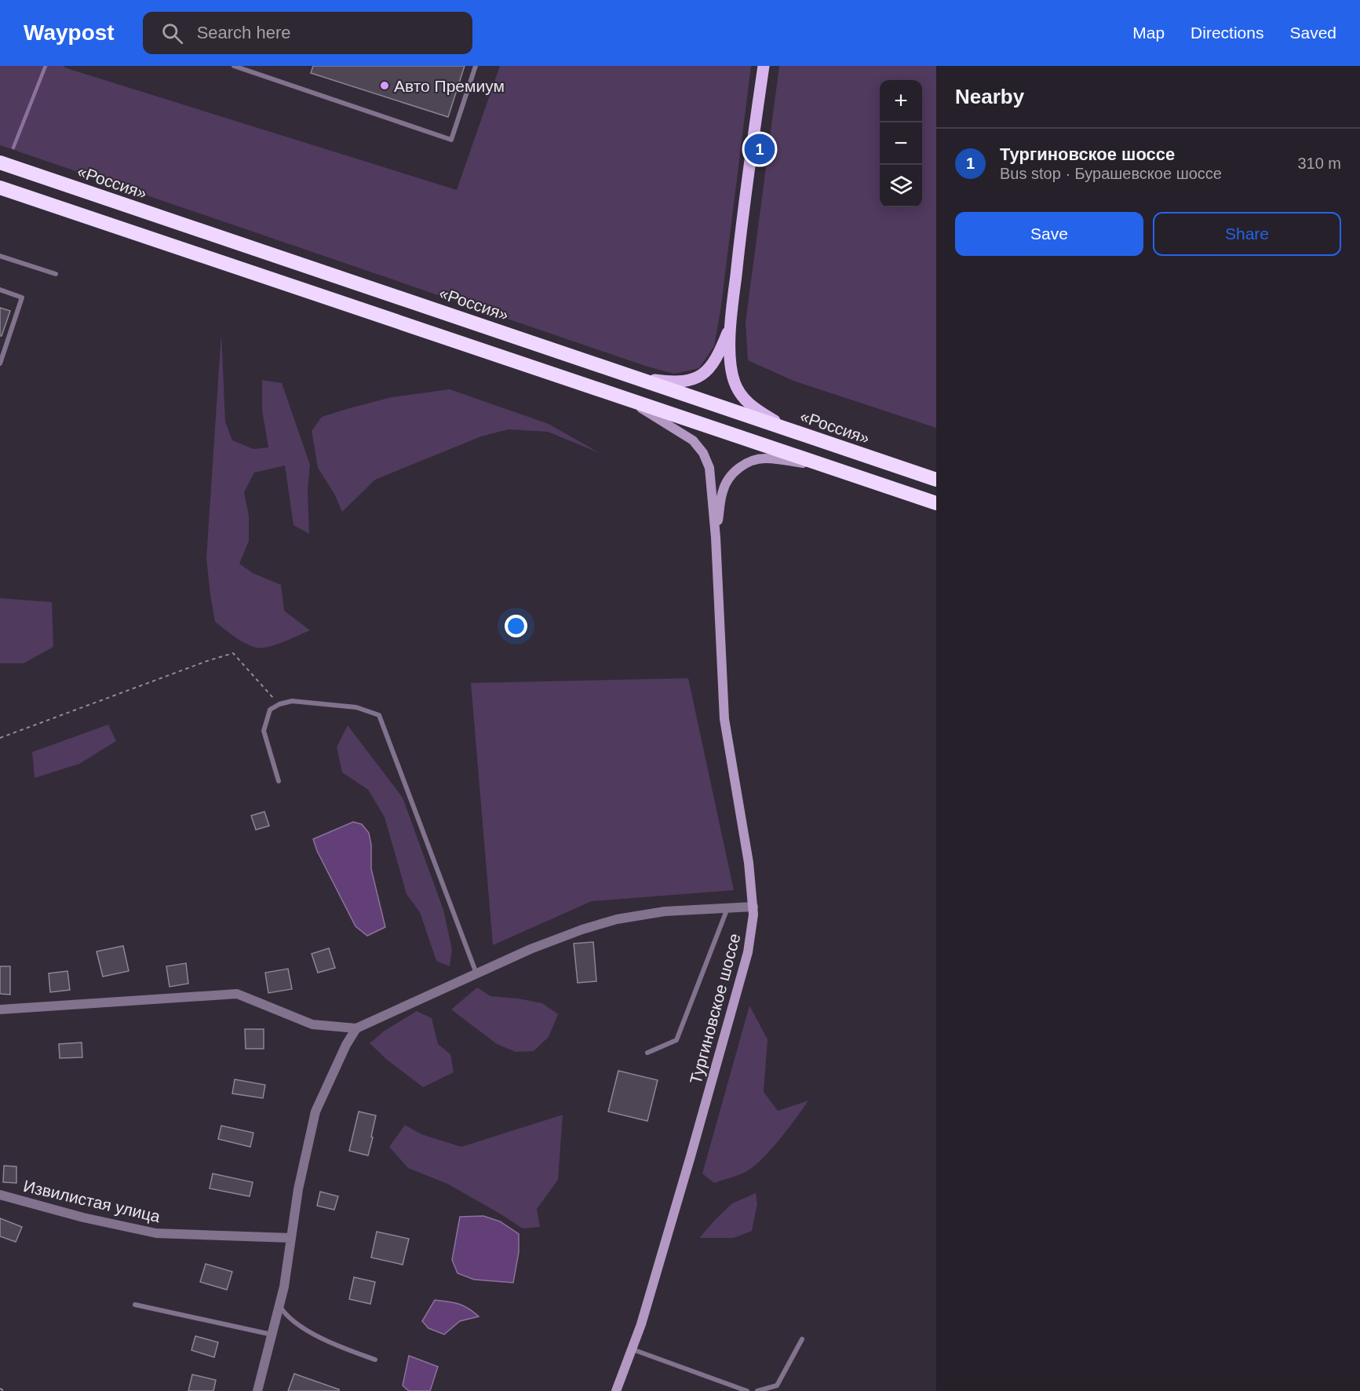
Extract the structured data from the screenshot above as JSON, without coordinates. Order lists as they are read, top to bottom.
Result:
{
  "streets": {
    "highway": ["«Россия»"],
    "main road": ["Тургиновское шоссе"],
    "street": ["Извилистая улица"]
  },
  "places": ["Авто Премиум"],
  "page": {
    "header": "Waypost",
    "search": "Search here",
    "nav": ["Map", "Directions", "Saved"],
    "heading": "Nearby",
    "map_buttons": ["+", "−"],
    "list": [
      {
        "mark": "1",
        "name": "Тургиновское шоссе",
        "note": "Bus stop · Бурашевское шоссе",
        "value": "310 m"
      }
    ],
    "pins": "1",
    "buttons": ["Save", "Share"]
  }
}
